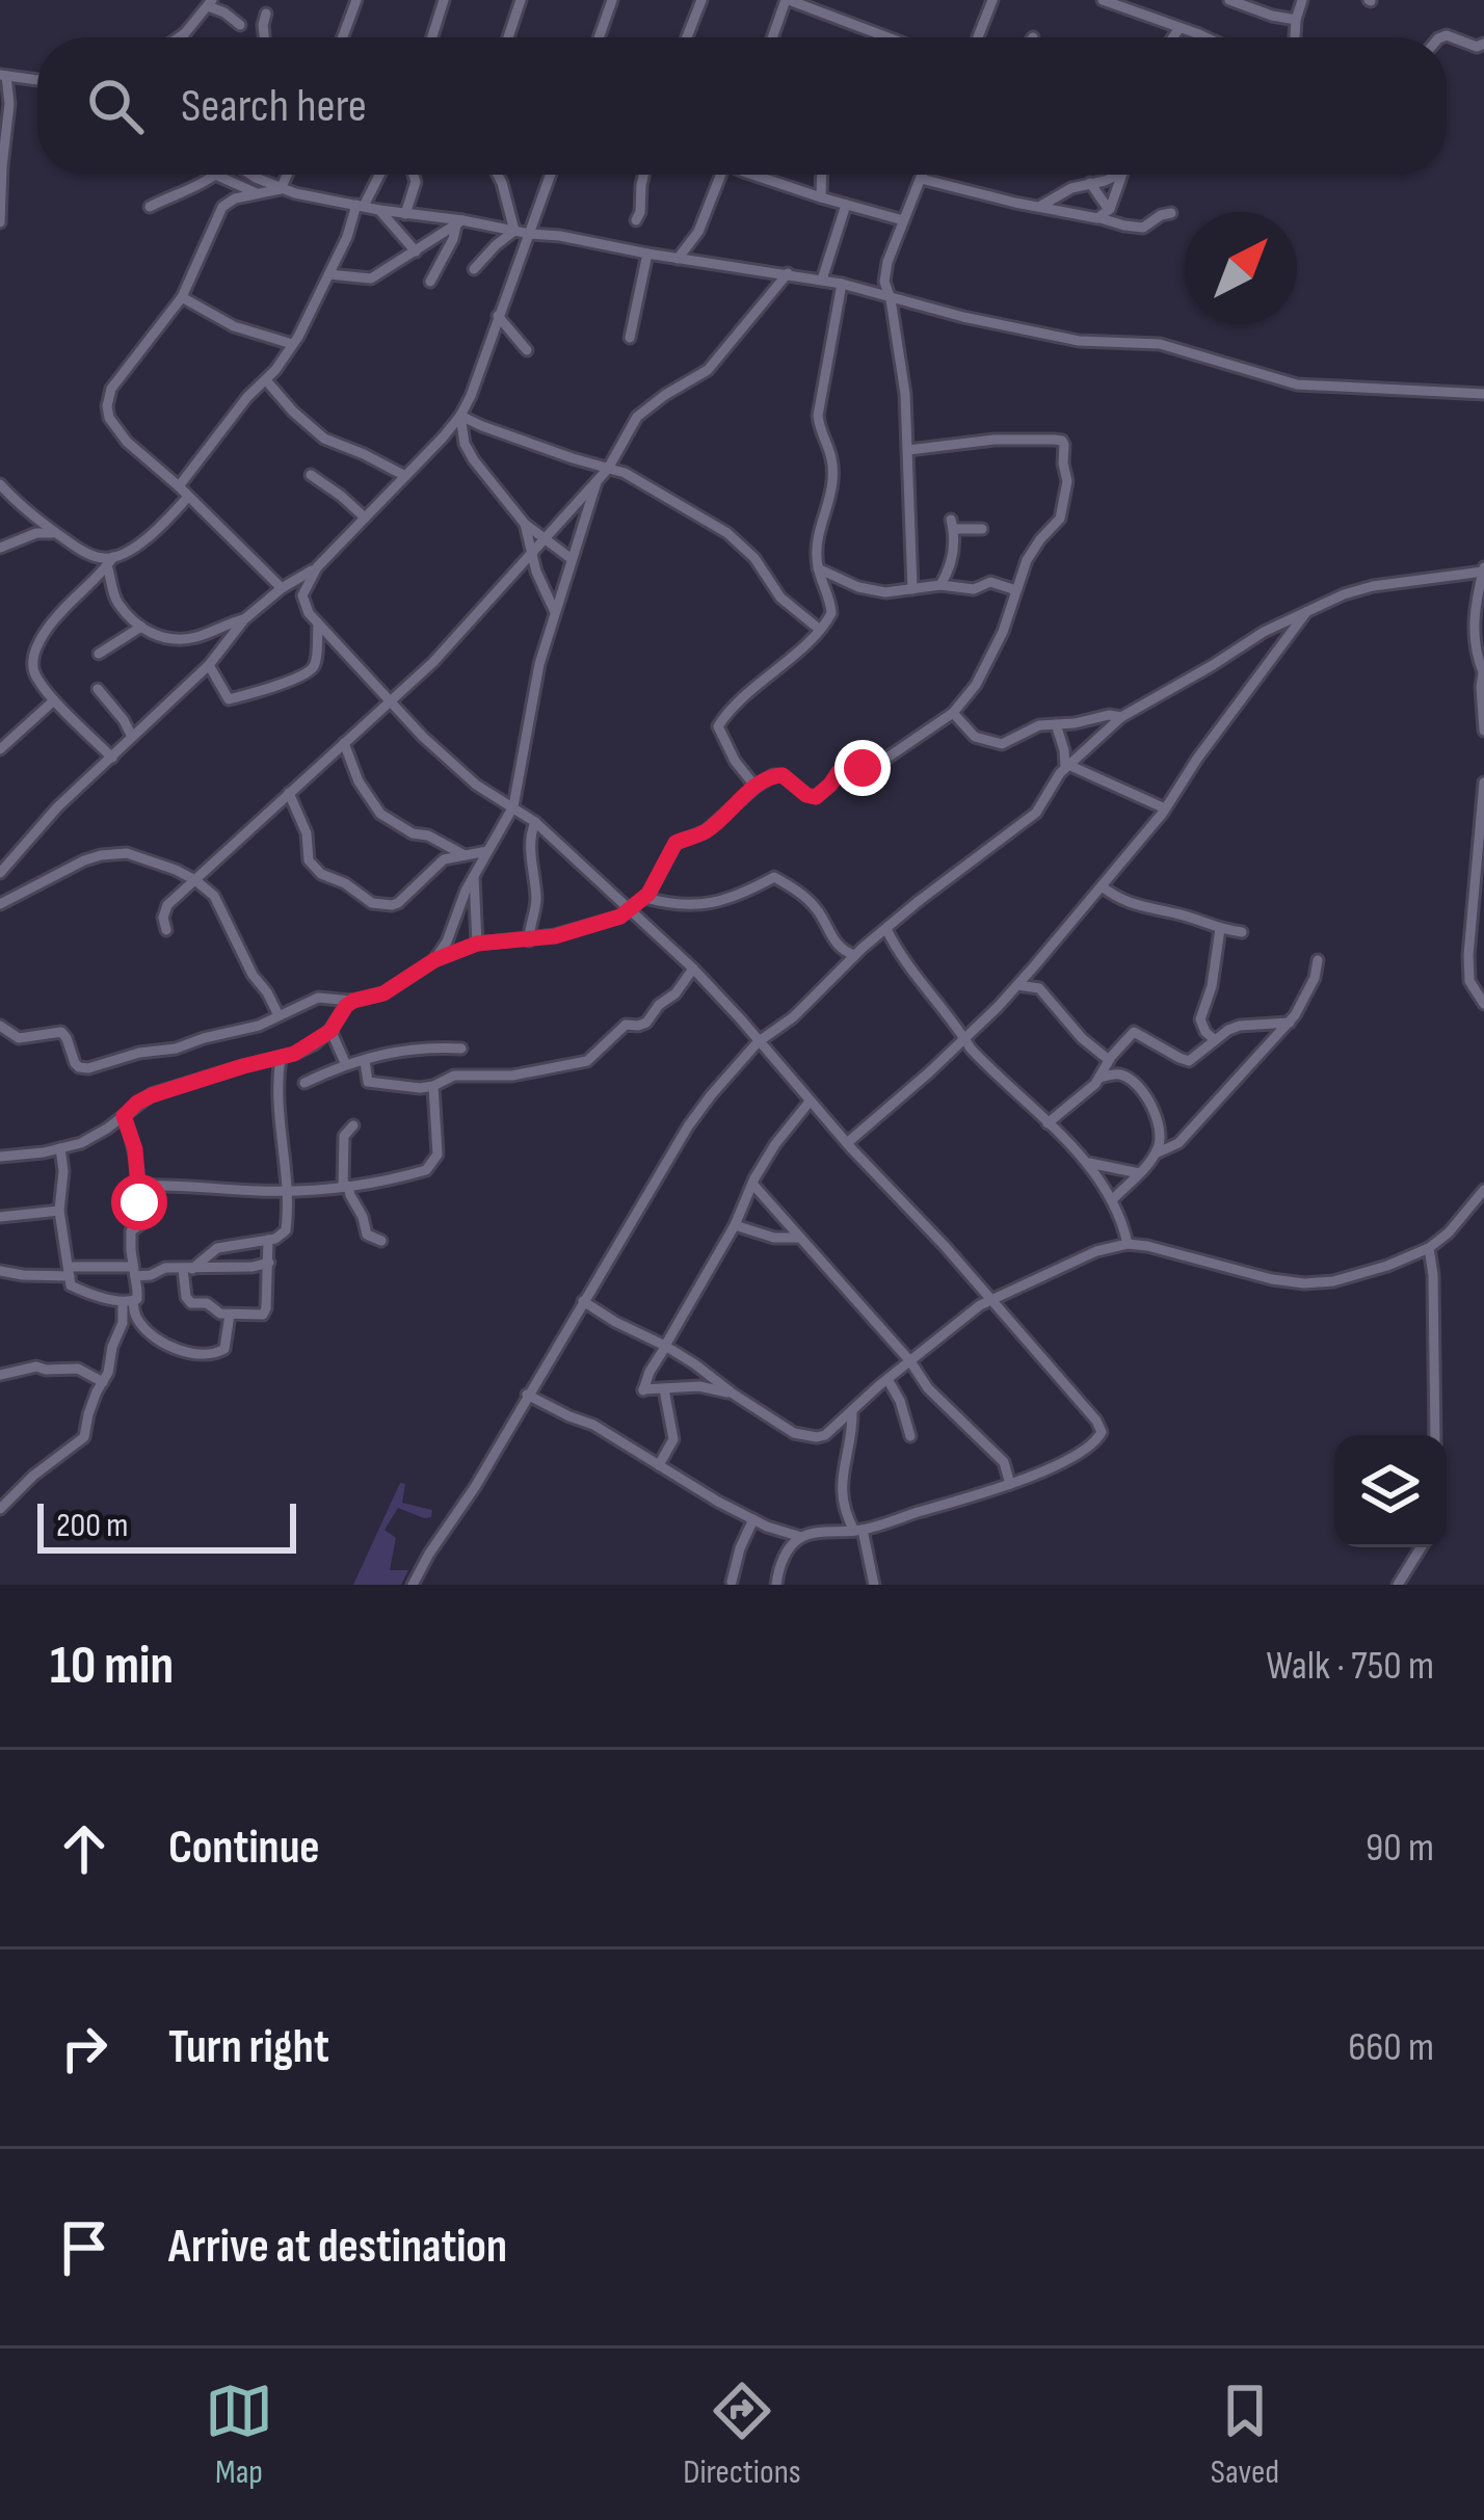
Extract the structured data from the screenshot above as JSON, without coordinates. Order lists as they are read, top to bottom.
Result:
{
  "scale_bar": "200 m",
  "north": "top right",
  "page": {
    "search": "Search here",
    "scale": "200 m",
    "heading": ["10 min", "Walk · 750 m"],
    "list": [
      ["Continue", "90 m"],
      ["Turn right", "660 m"],
      "Arrive at destination"
    ],
    "nav": ["Map", "Directions", "Saved"]
  }
}
